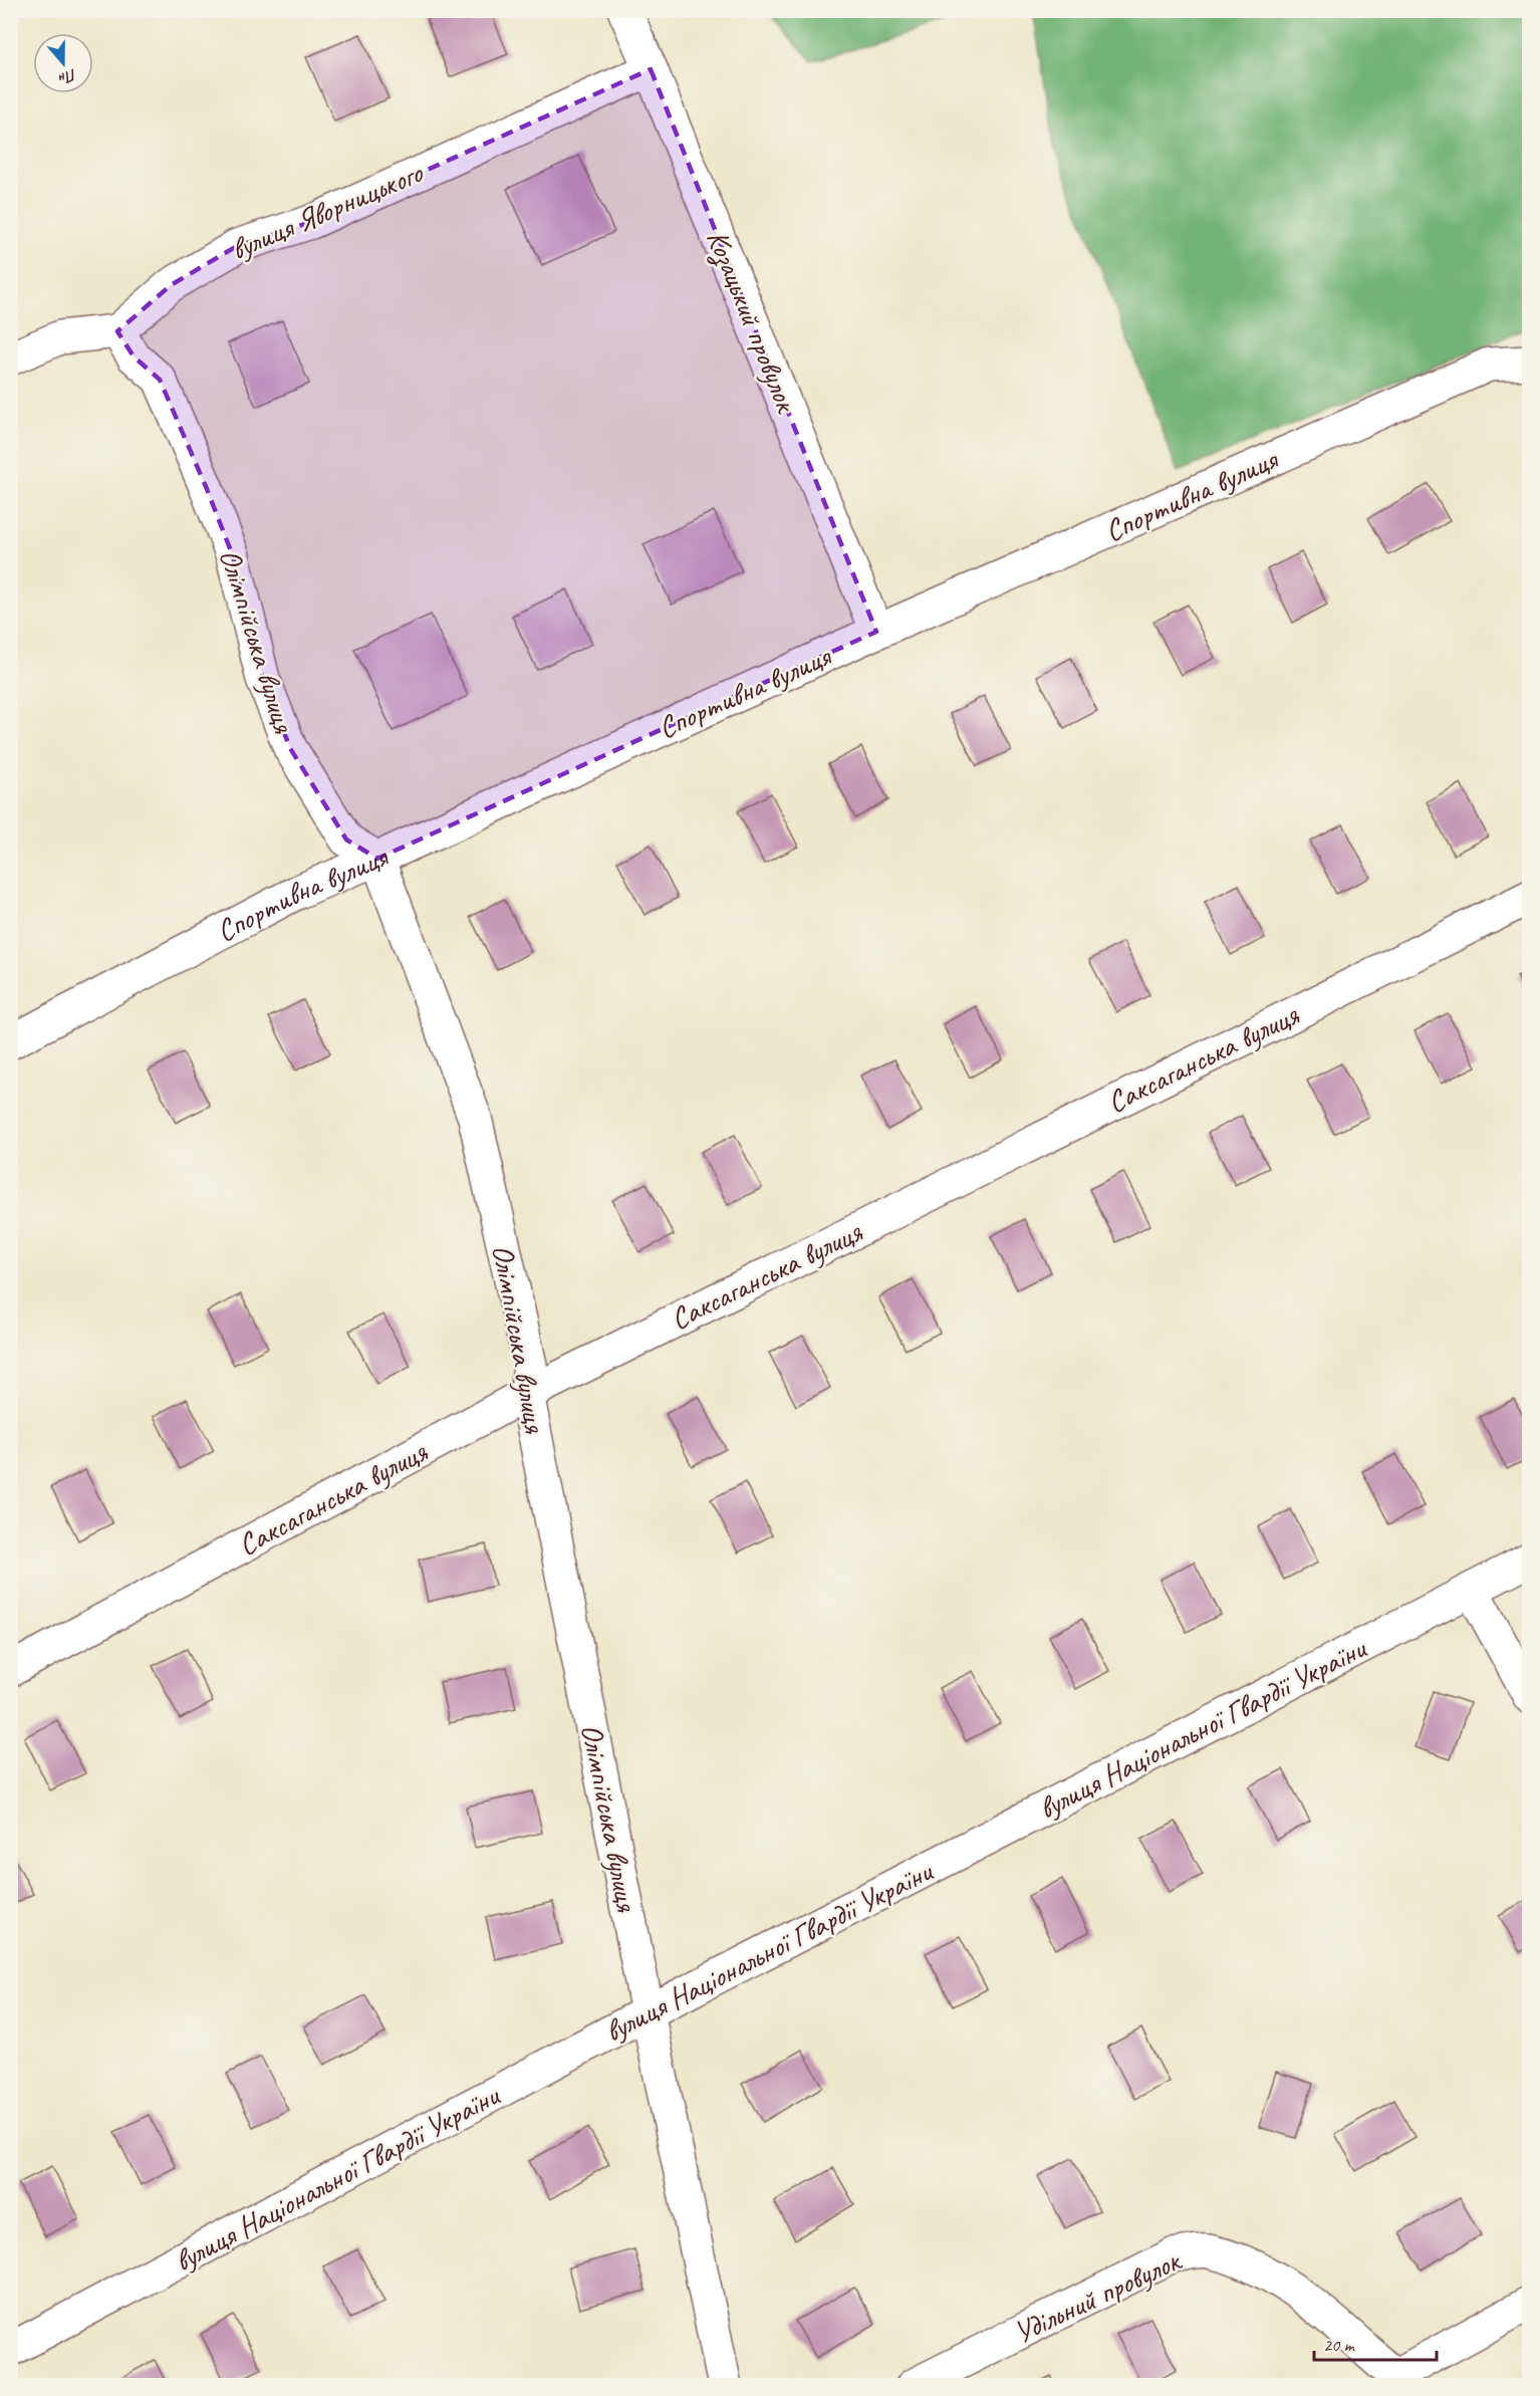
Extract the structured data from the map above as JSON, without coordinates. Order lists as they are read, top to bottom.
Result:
{
  "streets": {
    "street": [
      "вулиця Яворницького",
      "Козацький провулок",
      "Спортивна вулиця",
      "Олімпійська вулиця",
      "Саксаганська вулиця",
      "вулиця Національної Гвардії України",
      "Удільний провулок"
    ]
  },
  "crossings": [
    ["вулиця Яворницького", "Козацький провулок"],
    ["вулиця Яворницького", "Олімпійська вулиця"],
    ["Козацький провулок", "Спортивна вулиця"],
    ["Спортивна вулиця", "Олімпійська вулиця"],
    ["Олімпійська вулиця", "Саксаганська вулиця"],
    ["Олімпійська вулиця", "вулиця Національної Гвардії України"]
  ],
  "scale_bar": "20 m",
  "north": "bottom"
}
